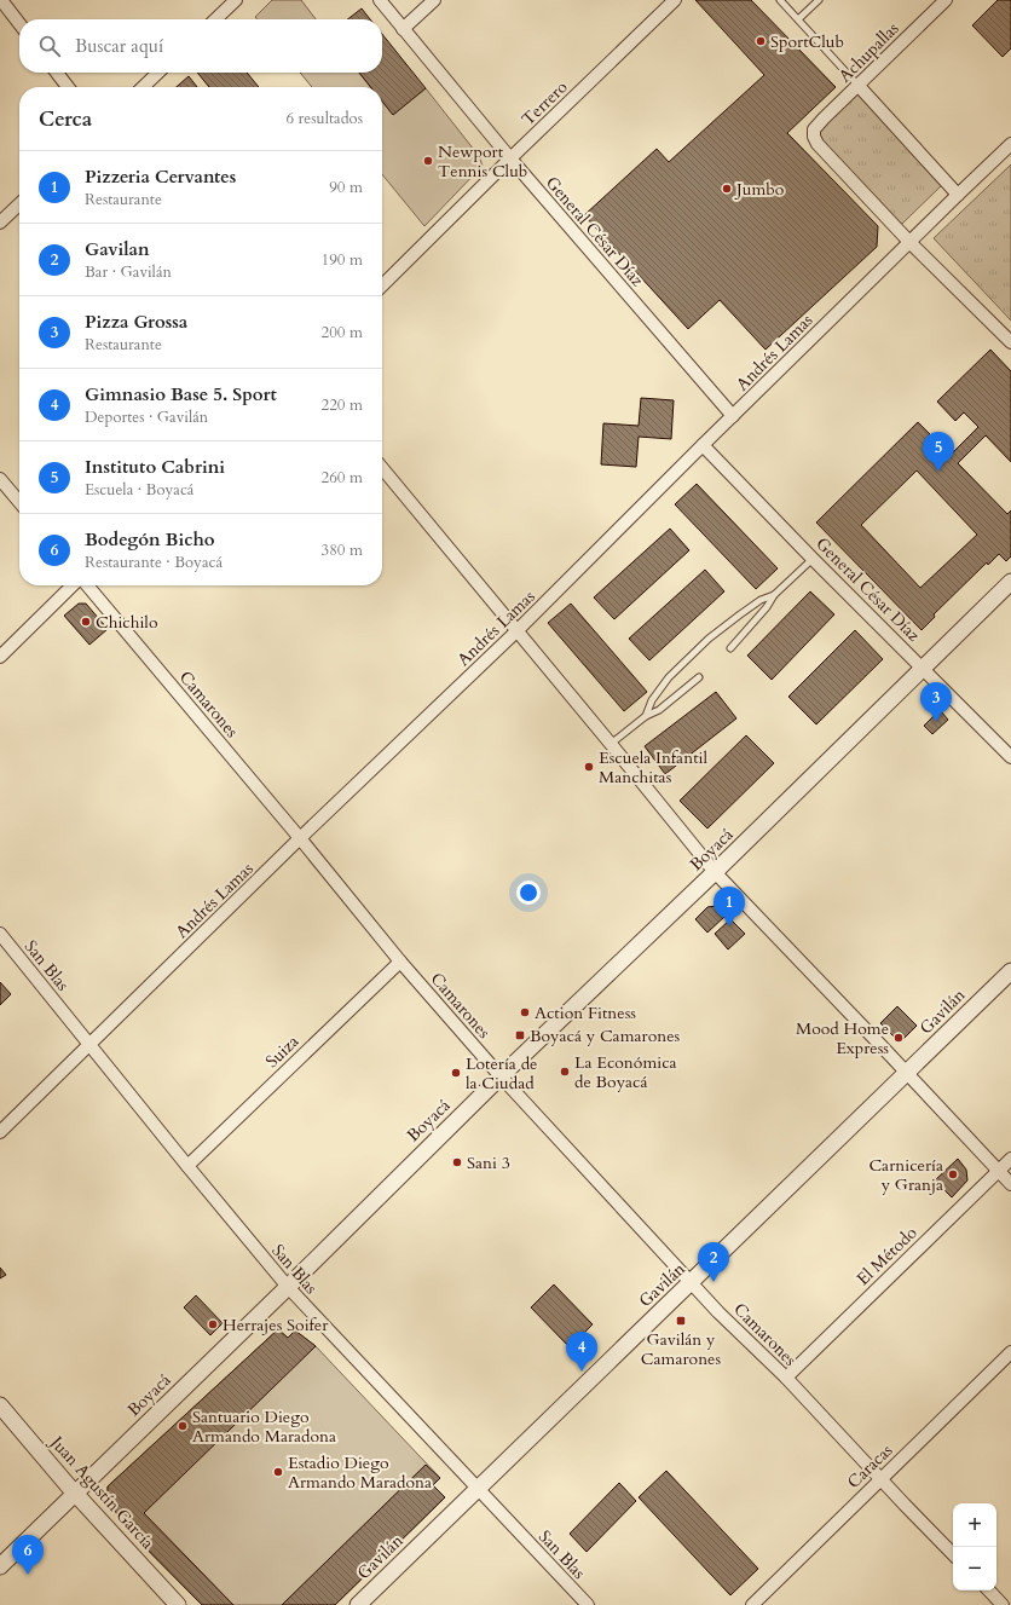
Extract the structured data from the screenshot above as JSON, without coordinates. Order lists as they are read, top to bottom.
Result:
{
  "streets": {
    "street": [
      "Achupallas",
      "Terrero",
      "General César Díaz",
      "Andrés Lamas",
      "Camarones",
      "Boyacá",
      "San Blas",
      "Gavilán",
      "Suiza",
      "El Método",
      "Caracas",
      "Juan Agustín García"
    ]
  },
  "crossings": [
    ["Achupallas", "Andrés Lamas"],
    ["Terrero", "General César Díaz"],
    ["General César Díaz", "Andrés Lamas"],
    ["General César Díaz", "Boyacá"],
    ["Andrés Lamas", "Camarones"],
    ["Andrés Lamas", "San Blas"],
    ["Camarones", "Boyacá"],
    ["Camarones", "Gavilán"],
    ["Camarones", "Suiza"],
    ["Camarones", "El Método"],
    ["Camarones", "Caracas"],
    ["Boyacá", "San Blas"],
    ["Boyacá", "Juan Agustín García"],
    ["San Blas", "Gavilán"],
    ["San Blas", "Suiza"]
  ],
  "places": {
    "other": [
      "SportClub",
      "Newport Tennis Club",
      "Jumbo",
      "Chichilo",
      "Escuela Infantil Manchitas",
      "Action Fitness",
      "Mood Home Express",
      "La Económica de Boyacá",
      "Lotería de la Ciudad",
      "Sani 3",
      "Carnicería y Granja",
      "Herrajes Soifer",
      "Santuario Diego Armando Maradona",
      "Estadio Diego Armando Maradona"
    ],
    "transit": ["Boyacá y Camarones", "Gavilán y Camarones"]
  },
  "page": {
    "search": "Buscar aquí",
    "heading": ["Cerca", "6 resultados"],
    "list": [
      {
        "mark": "1",
        "name": "Pizzeria Cervantes",
        "note": "Restaurante",
        "value": "90 m"
      },
      {
        "mark": "2",
        "name": "Gavilan",
        "note": "Bar · Gavilán",
        "value": "190 m"
      },
      {
        "mark": "3",
        "name": "Pizza Grossa",
        "note": "Restaurante",
        "value": "200 m"
      },
      {
        "mark": "4",
        "name": "Gimnasio Base 5. Sport",
        "note": "Deportes · Gavilán",
        "value": "220 m"
      },
      {
        "mark": "5",
        "name": "Instituto Cabrini",
        "note": "Escuela · Boyacá",
        "value": "260 m"
      },
      {
        "mark": "6",
        "name": "Bodegón Bicho",
        "note": "Restaurante · Boyacá",
        "value": "380 m"
      }
    ],
    "pins": [
      "5",
      "3",
      "1",
      "2",
      "4",
      "6"
    ],
    "map_buttons": ["+", "−"]
  }
}
